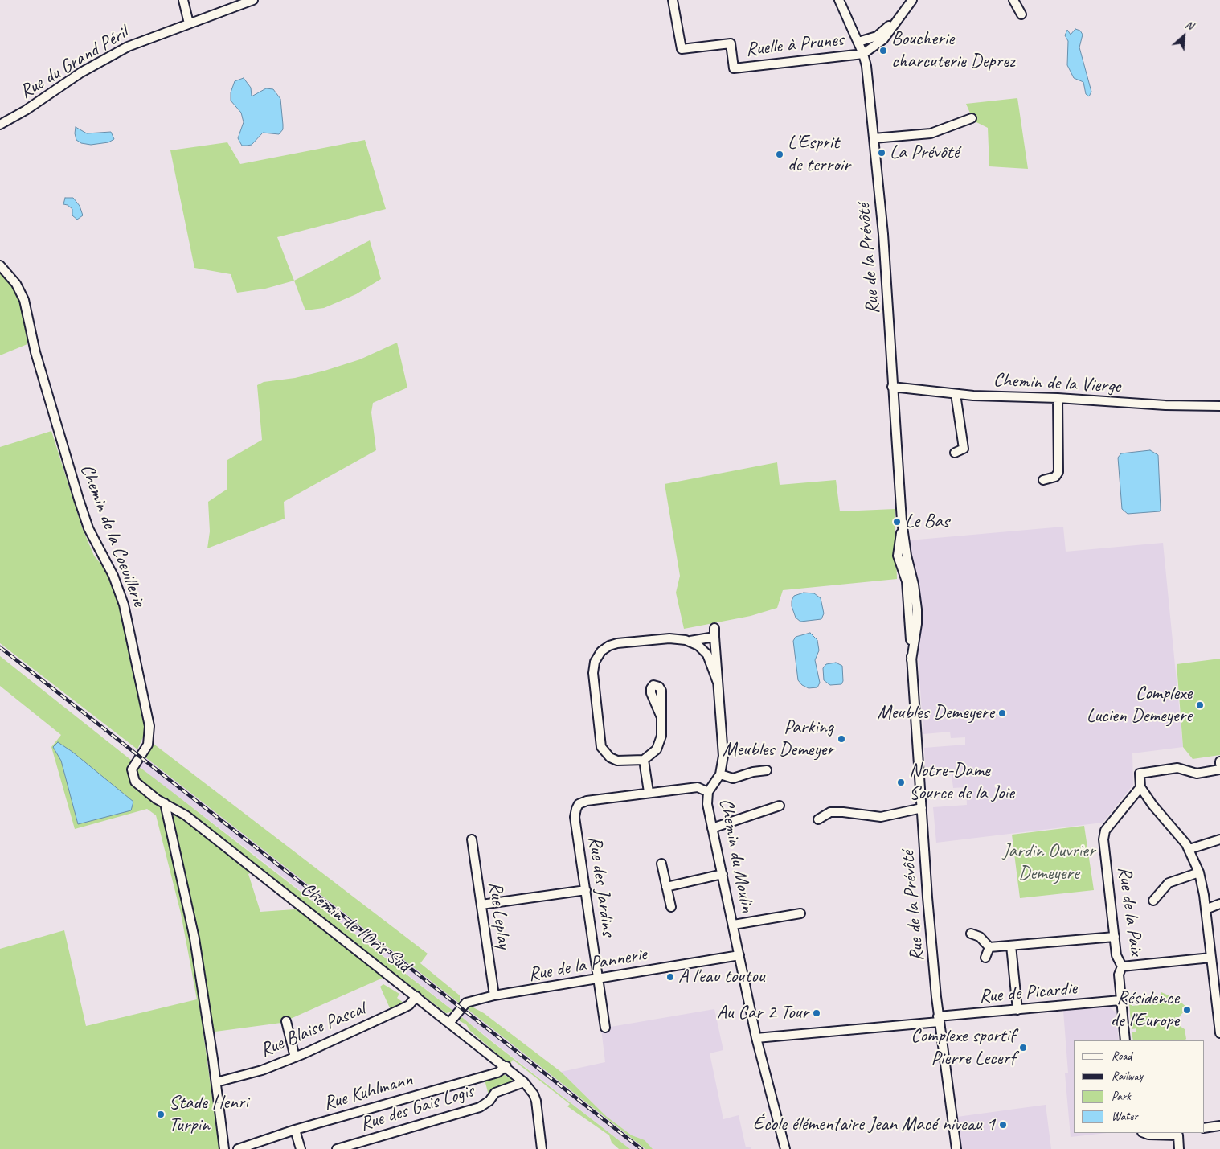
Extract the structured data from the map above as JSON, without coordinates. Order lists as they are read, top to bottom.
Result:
{
  "streets": {
    "street": [
      "Ruelle à Prunes",
      "Rue du Grand Péril",
      "Rue de la Prévôté",
      "Chemin de la Vierge",
      "Chemin de la Coeuillerie",
      "Chemin du Moulin",
      "Rue des Jardins",
      "Rue de la Paix",
      "Rue Leplay",
      "Chemin de l'Oris Sud",
      "Rue de la Pannerie",
      "Rue de Picardie",
      "Rue Blaise Pascal",
      "Rue Kuhlmann",
      "Rue des Gais Logis"
    ]
  },
  "crossings": [
    ["Ruelle à Prunes", "Rue de la Prévôté"],
    ["Rue de la Prévôté", "Chemin de la Vierge"],
    ["Rue de la Prévôté", "Rue de Picardie"],
    ["Chemin de la Coeuillerie", "Chemin de l'Oris Sud"],
    ["Chemin du Moulin", "Rue des Jardins"],
    ["Chemin du Moulin", "Rue de la Pannerie"],
    ["Chemin du Moulin", "Rue de Picardie"],
    ["Rue des Jardins", "Rue de la Pannerie"],
    ["Rue de la Paix", "Rue de Picardie"],
    ["Rue Leplay", "Rue de la Pannerie"],
    ["Chemin de l'Oris Sud", "Rue de la Pannerie"],
    ["Chemin de l'Oris Sud", "Rue Blaise Pascal"],
    ["Chemin de l'Oris Sud", "Rue Kuhlmann"],
    ["Chemin de l'Oris Sud", "Rue des Gais Logis"]
  ],
  "parks": ["Jardin Ouvrier Demeyere"],
  "places": [
    "Boucherie charcuterie Deprez",
    "La Prévôté",
    "L'Esprit de terroir",
    "Le Bas",
    "Complexe Lucien Demeyere",
    "Meubles Demeyere",
    "Parking Meubles Demeyer",
    "Notre-Dame Source de la Joie",
    "A l'eau toutou",
    "Résidence de l'Europe",
    "Au Car 2 Tour",
    "Complexe sportif Pierre Lecerf",
    "Stade Henri Turpin",
    "École élémentaire Jean Macé niveau 1"
  ],
  "legend": [
    "Road",
    "Railway",
    "Park",
    "Water"
  ],
  "north": "top right"
}
